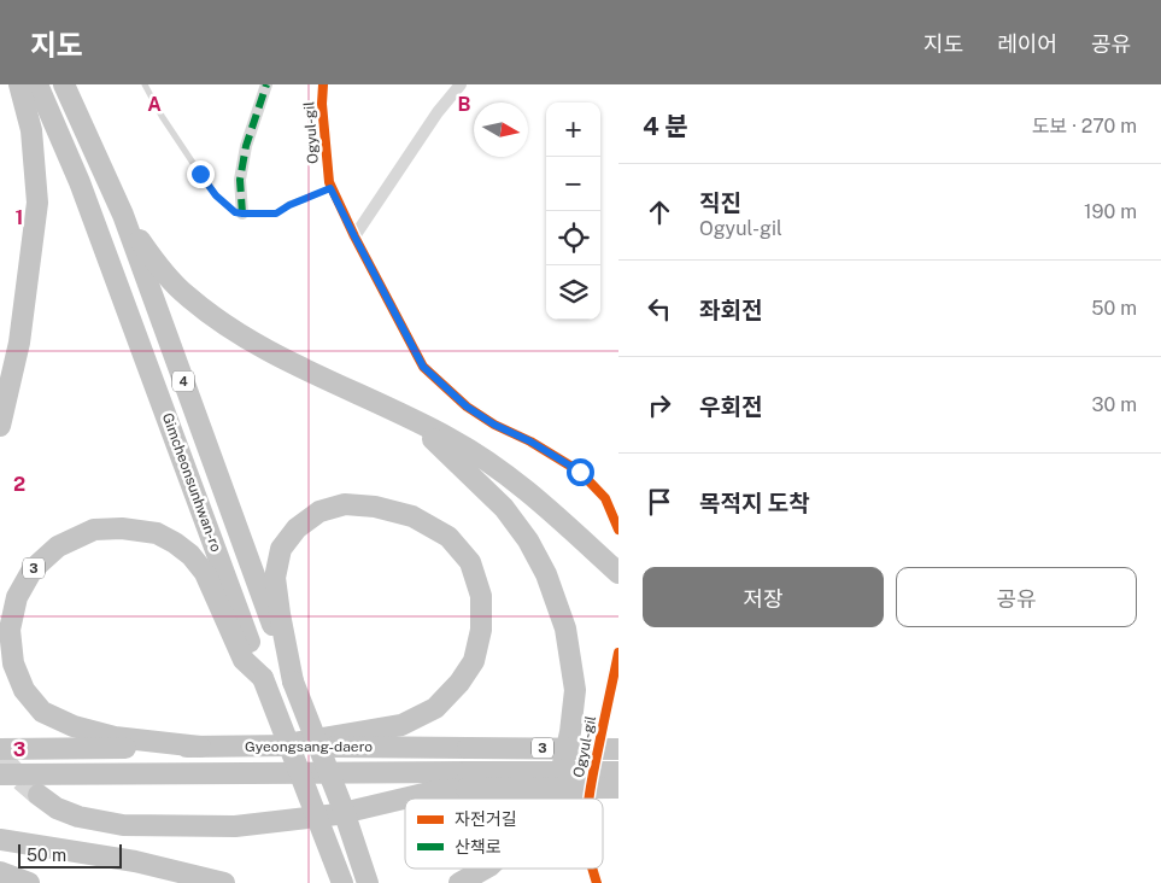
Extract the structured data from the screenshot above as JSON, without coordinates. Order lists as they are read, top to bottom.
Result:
{
  "streets": {
    "highway": [
      "4",
      "Gimcheonsunhwan-ro",
      "3",
      "Gyeongsang-daero"
    ],
    "street": ["Ogyul-gil"]
  },
  "crossings": [
    ["Gimcheonsunhwan-ro", "3"],
    ["3", "Gyeongsang-daero"]
  ],
  "legend": ["자전거길", "산책로"],
  "scale_bar": "50 m",
  "north": "right",
  "page": {
    "header": "지도",
    "nav": ["지도", "레이어", "공유"],
    "heading": ["4 분", "도보 · 270 m"],
    "map_buttons": ["+", "−"],
    "list": [
      ["직진", "Ogyul-gil", "190 m"],
      ["좌회전", "50 m"],
      ["우회전", "30 m"],
      "목적지 도착"
    ],
    "buttons": ["저장", "공유"],
    "scale": "50 m"
  },
  "grid": {
    "columns": ["A", "B"],
    "rows": ["1", "2", "3"]
  }
}
